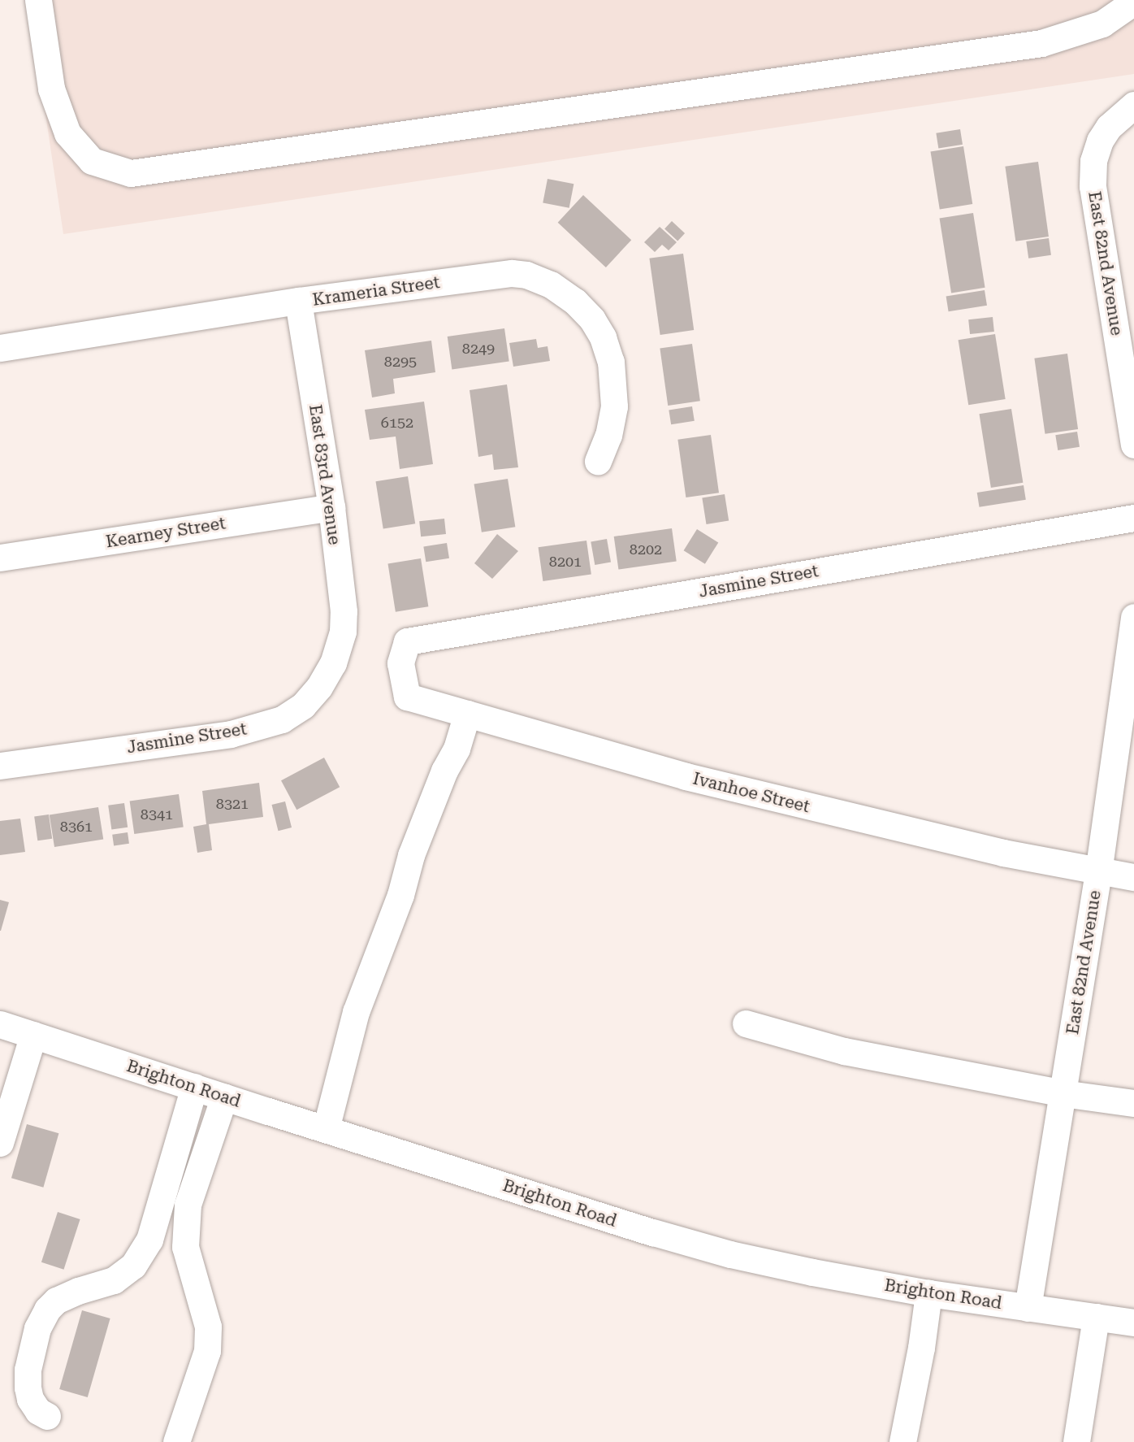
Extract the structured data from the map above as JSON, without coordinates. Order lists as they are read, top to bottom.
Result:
{
  "streets": {
    "street": [
      "East 82nd Avenue",
      "Krameria Street",
      "East 83rd Avenue",
      "Kearney Street",
      "Jasmine Street",
      "Ivanhoe Street",
      "Brighton Road"
    ]
  },
  "crossings": [
    ["East 82nd Avenue", "Ivanhoe Street"],
    ["East 82nd Avenue", "Brighton Road"],
    ["Krameria Street", "East 83rd Avenue"],
    ["East 83rd Avenue", "Kearney Street"],
    ["East 83rd Avenue", "Jasmine Street"],
    ["Jasmine Street", "Ivanhoe Street"]
  ],
  "house_numbers": [
    "8249",
    "8295",
    "6152",
    "8202",
    "8201",
    "8321",
    "8341",
    "8361"
  ]
}
